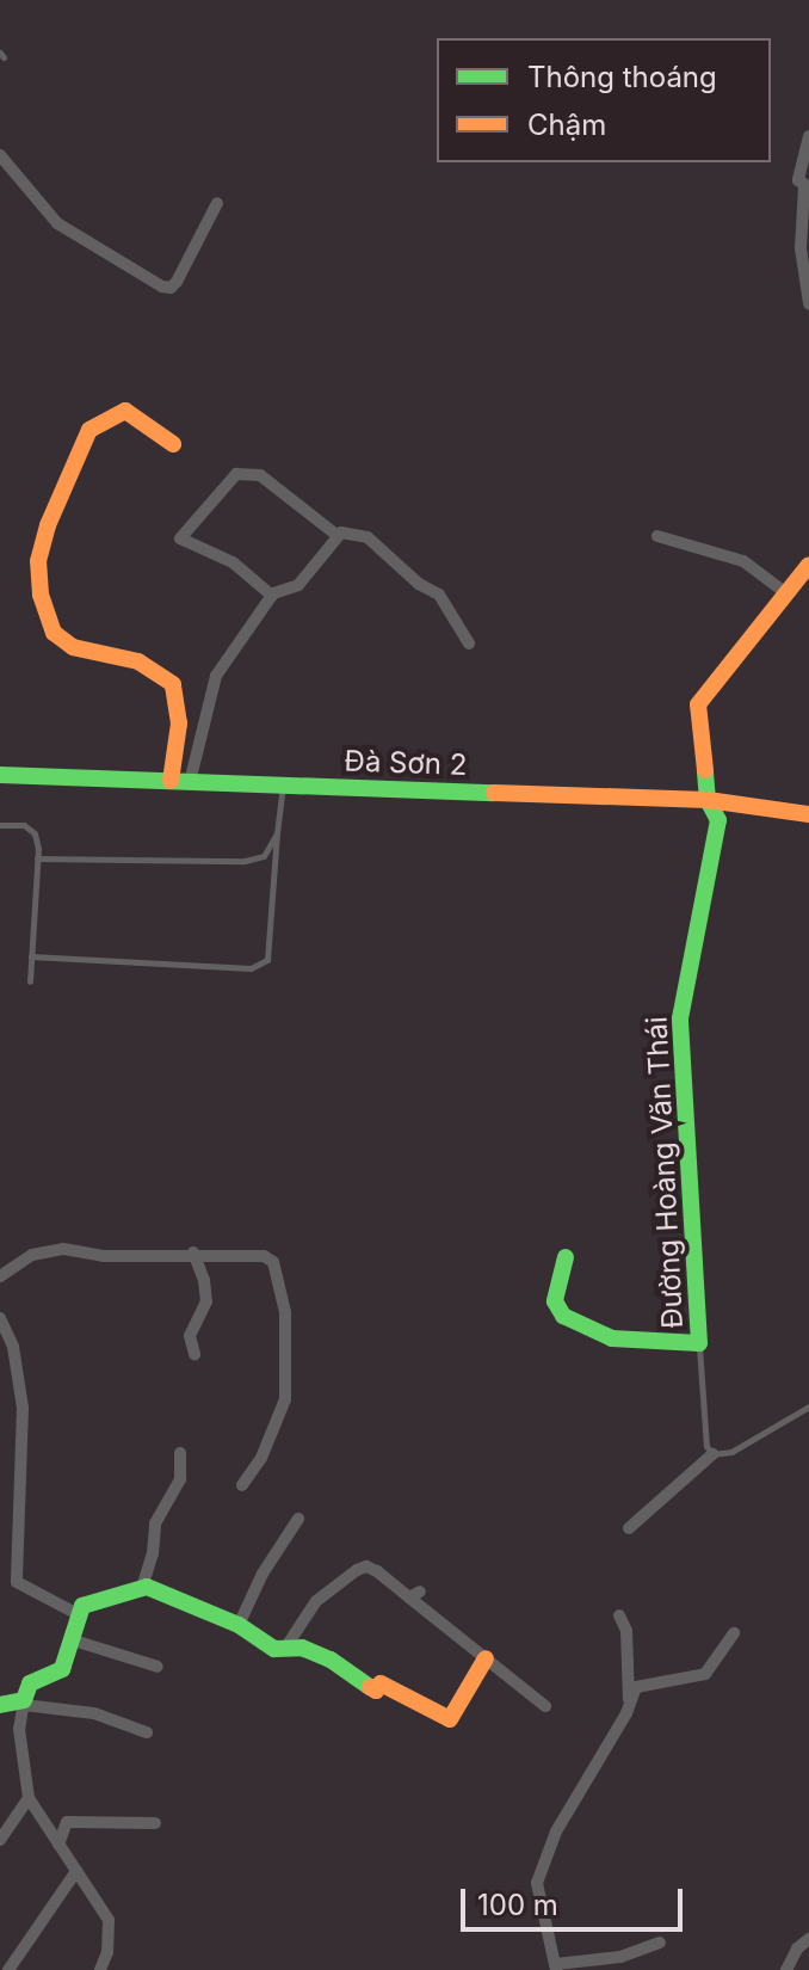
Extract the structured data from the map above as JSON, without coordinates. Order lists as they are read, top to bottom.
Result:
{
  "streets": {
    "street": ["Đà Sơn 2", "Đường Hoàng Văn Thái"]
  },
  "crossings": [
    ["Đà Sơn 2", "Đường Hoàng Văn Thái"]
  ],
  "legend": ["Thông thoáng", "Chậm"],
  "scale_bar": "100 m"
}
